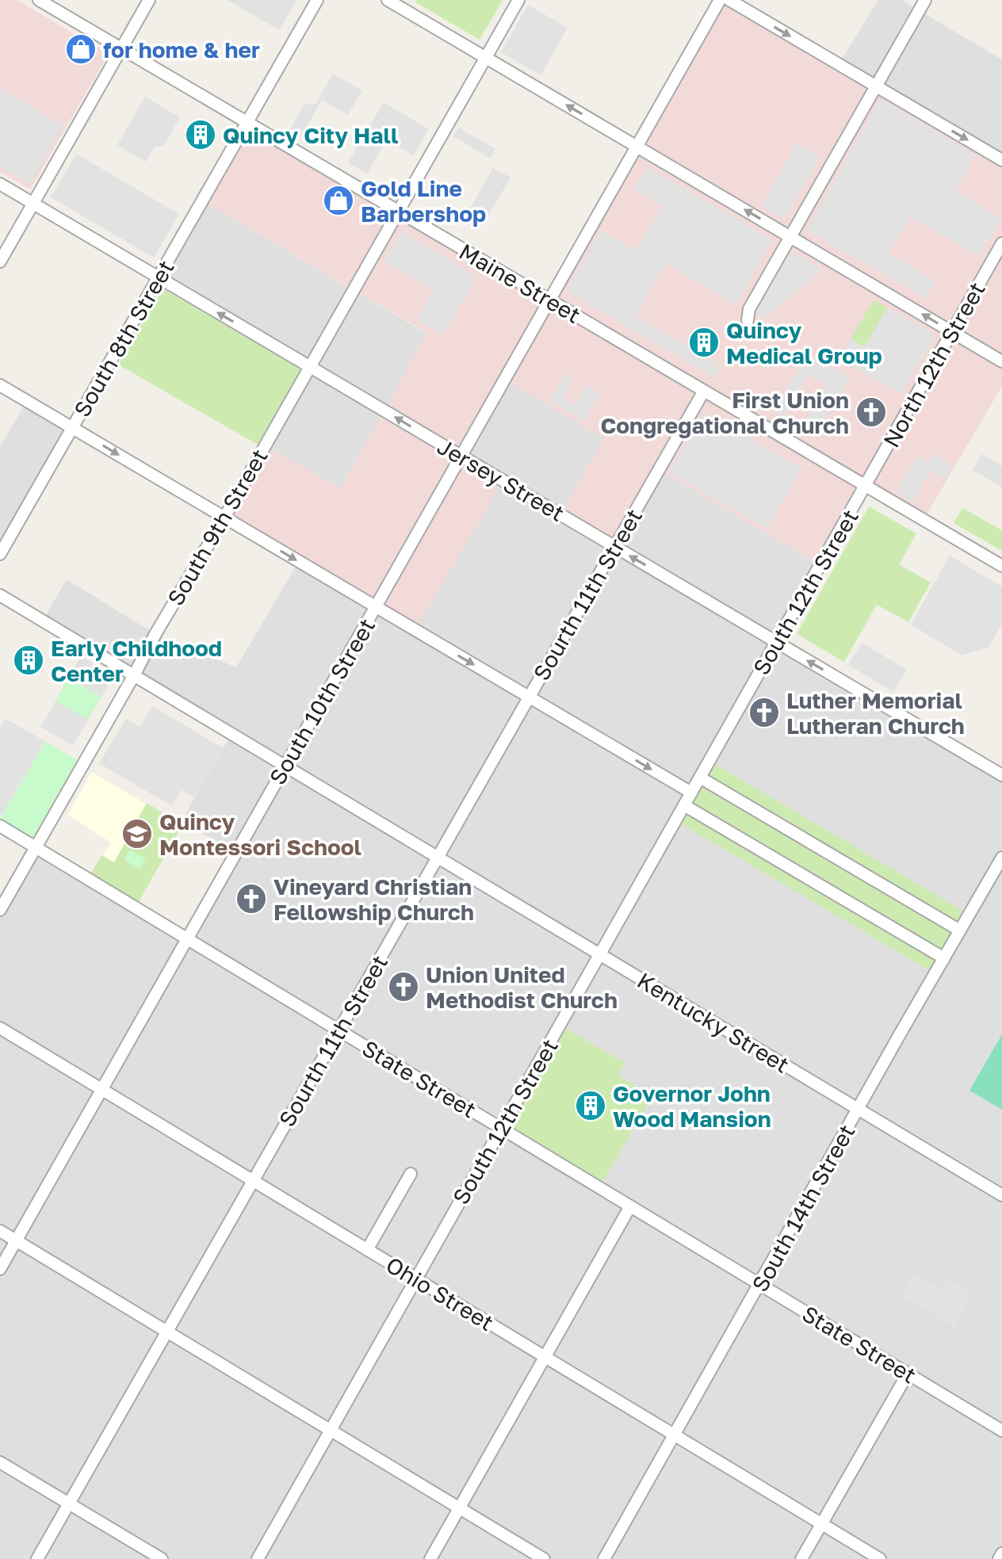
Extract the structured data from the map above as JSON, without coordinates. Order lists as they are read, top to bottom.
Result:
{
  "streets": {
    "street": [
      "Maine Street",
      "South 8th Street",
      "North 12th Street",
      "Jersey Street",
      "South 9th Street",
      "South 12th Street",
      "Sourth 11th Street",
      "South 10th Street",
      "Kentucky Street",
      "State Street",
      "South 14th Street",
      "Ohio Street"
    ]
  },
  "crossings": [
    ["Maine Street", "South 8th Street"],
    ["Maine Street", "North 12th Street"],
    ["Maine Street", "South 9th Street"],
    ["Maine Street", "South 12th Street"],
    ["Maine Street", "Sourth 11th Street"],
    ["Maine Street", "South 10th Street"],
    ["South 8th Street", "Jersey Street"],
    ["North 12th Street", "South 12th Street"],
    ["Jersey Street", "South 9th Street"],
    ["Jersey Street", "South 12th Street"],
    ["Jersey Street", "Sourth 11th Street"],
    ["Jersey Street", "South 10th Street"],
    ["South 9th Street", "Kentucky Street"],
    ["South 9th Street", "State Street"],
    ["South 12th Street", "Kentucky Street"],
    ["South 12th Street", "State Street"],
    ["South 12th Street", "Ohio Street"],
    ["Sourth 11th Street", "Kentucky Street"],
    ["Sourth 11th Street", "State Street"],
    ["Sourth 11th Street", "Ohio Street"],
    ["South 10th Street", "Kentucky Street"],
    ["South 10th Street", "State Street"],
    ["South 10th Street", "Ohio Street"],
    ["Kentucky Street", "South 14th Street"],
    ["State Street", "South 14th Street"],
    ["South 14th Street", "Ohio Street"]
  ],
  "one_way": ["Jersey Street"],
  "places": {
    "shop": ["for home & her", "Gold Line Barbershop"],
    "building": [
      "Quincy City Hall",
      "Quincy Medical Group",
      "Early Childhood Center",
      "Governor John Wood Mansion"
    ],
    "church": [
      "First Union Congregational Church",
      "Luther Memorial Lutheran Church",
      "Vineyard Christian Fellowship Church",
      "Union United Methodist Church"
    ],
    "school or university": ["Quincy Montessori School"]
  }
}
